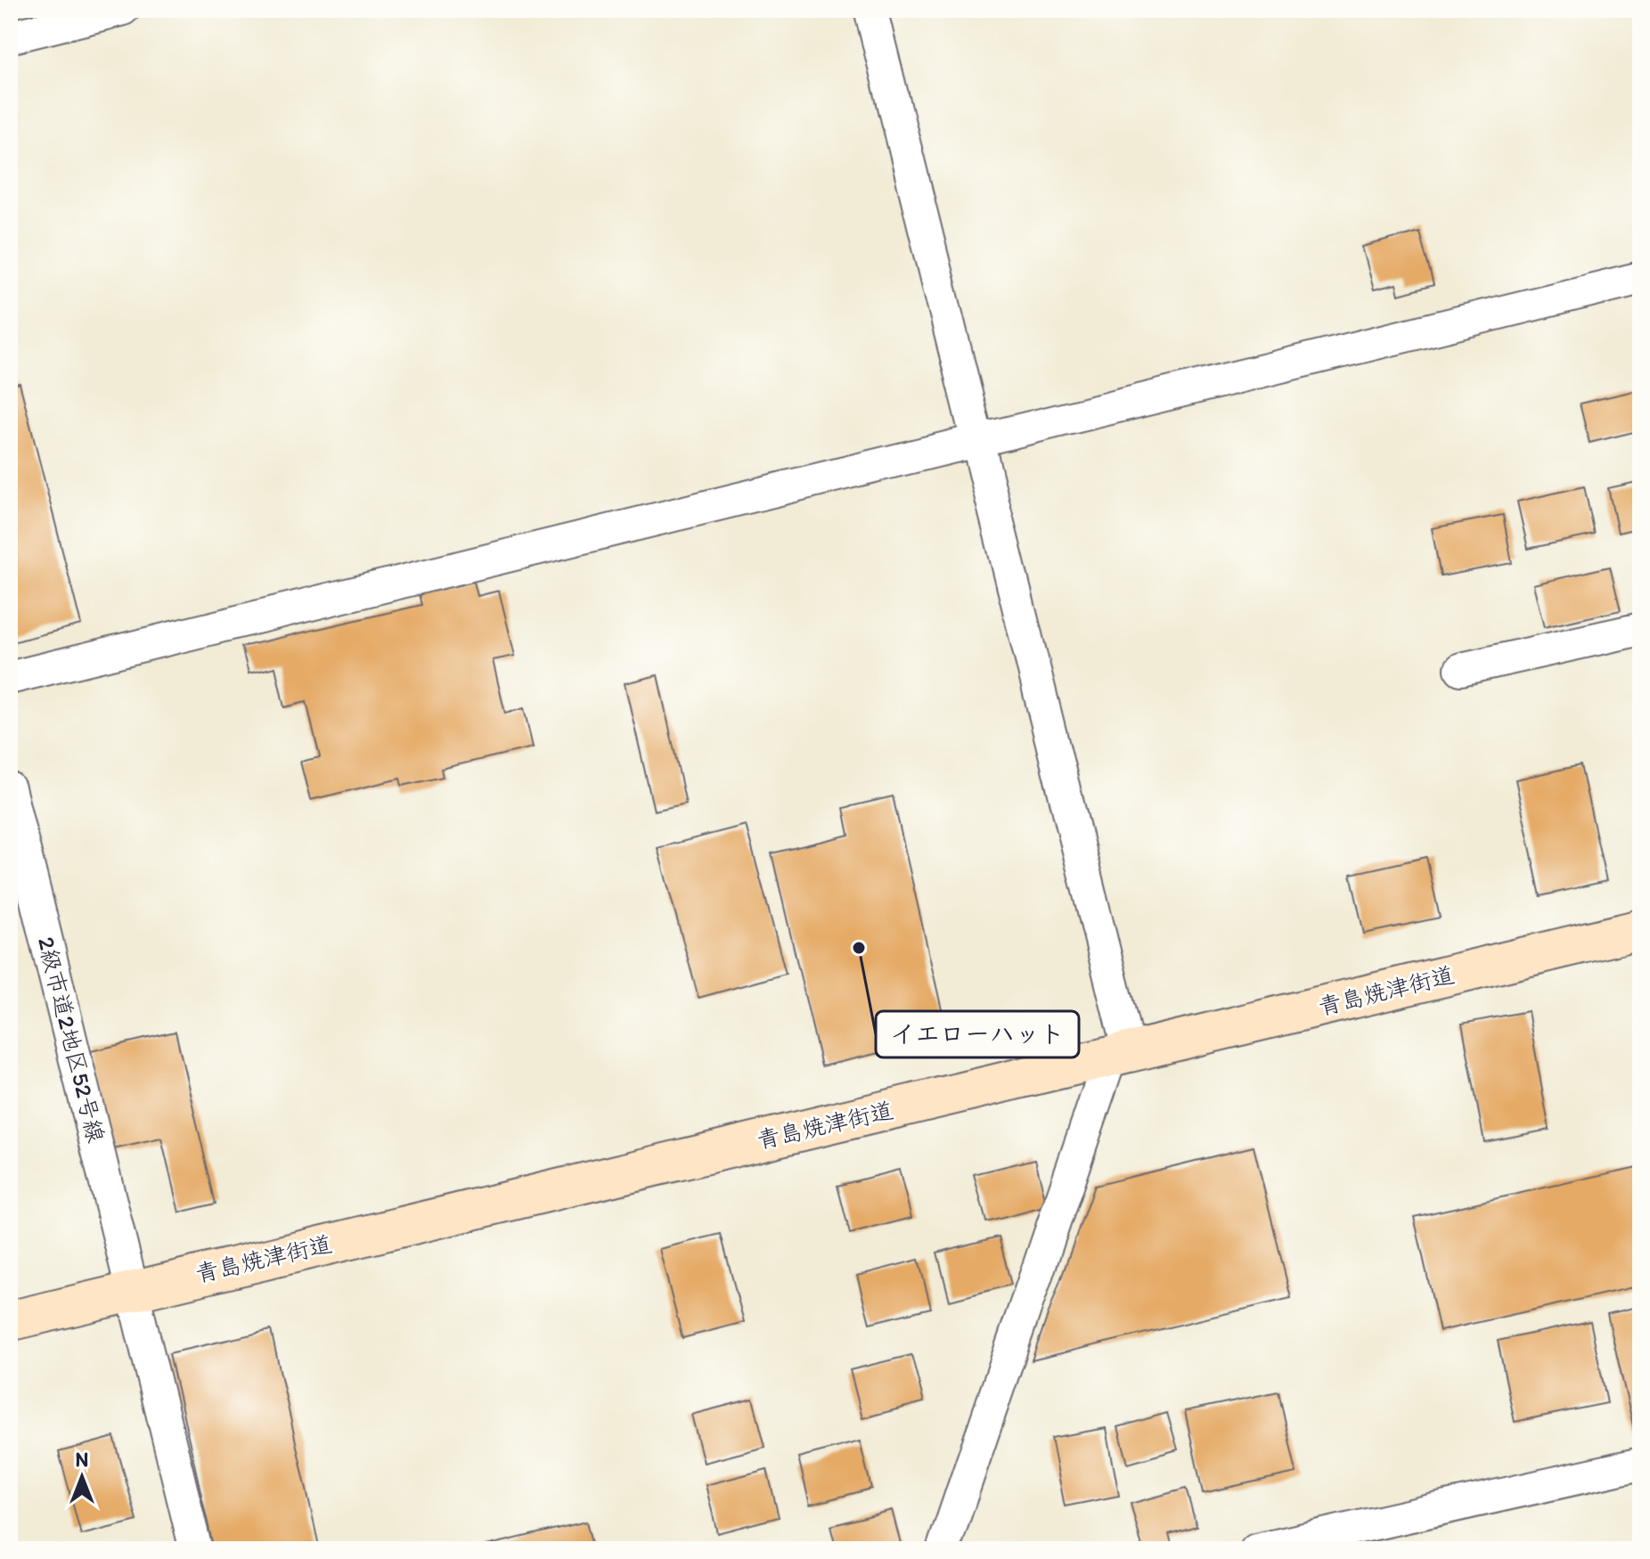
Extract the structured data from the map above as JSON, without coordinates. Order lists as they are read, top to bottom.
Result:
{
  "streets": {
    "main road": ["青島焼津街道"],
    "street": ["2級市道2地区52号線"]
  },
  "crossings": [
    ["青島焼津街道", "2級市道2地区52号線"]
  ],
  "places": ["イエローハット"],
  "north": "top"
}
